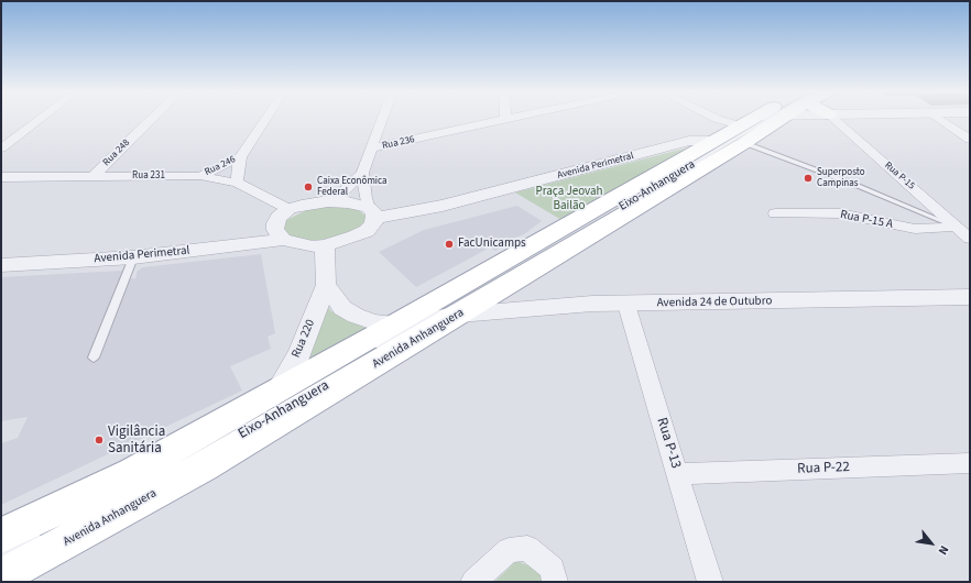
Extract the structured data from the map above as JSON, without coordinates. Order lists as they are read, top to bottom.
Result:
{
  "streets": {
    "main road": ["Avenida Anhanguera"],
    "street": [
      "Rua 236",
      "Rua 248",
      "Rua 246",
      "Avenida Perimetral",
      "Rua 231",
      "Rua P-15",
      "Rua P-15 A",
      "Avenida 24 de Outubro",
      "Rua 220",
      "Rua P-13",
      "Rua P-22"
    ],
    "lane": ["Eixo-Anhanguera"]
  },
  "crossings": [
    ["Rua 248", "Rua 231"],
    ["Rua 246", "Rua 231"],
    ["Avenida Perimetral", "Rua 220"],
    ["Avenida Perimetral", "Avenida Anhanguera"],
    ["Rua P-15", "Rua P-15 A"],
    ["Eixo-Anhanguera", "Avenida 24 de Outubro"],
    ["Eixo-Anhanguera", "Avenida Anhanguera"],
    ["Avenida 24 de Outubro", "Avenida Anhanguera"],
    ["Avenida 24 de Outubro", "Rua P-13"],
    ["Rua 220", "Avenida Anhanguera"],
    ["Rua P-13", "Rua P-22"]
  ],
  "parks": ["Praça Jeovah Bailão"],
  "places": [
    "Superposto Campinas",
    "Caixa Econômica Federal",
    "FacUnicamps",
    "Vigilância Sanitária"
  ],
  "north": "bottom right"
}
